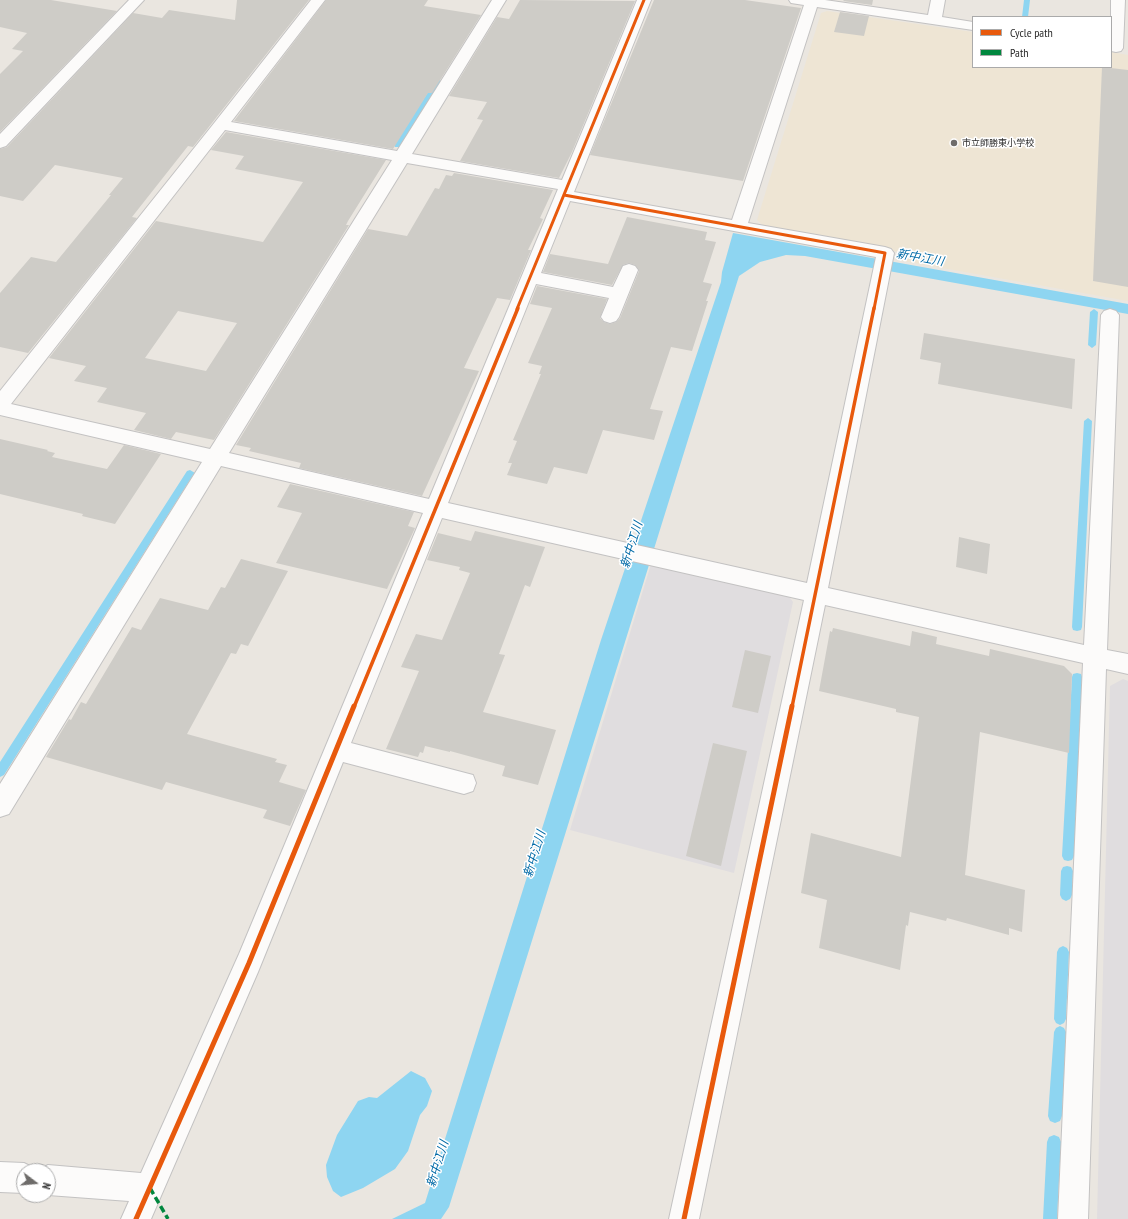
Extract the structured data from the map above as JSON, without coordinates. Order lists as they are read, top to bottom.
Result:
{
  "water": ["新中江川"],
  "places": ["市立師勝東小学校"],
  "legend": ["Cycle path", "Path"],
  "north": "right"
}
